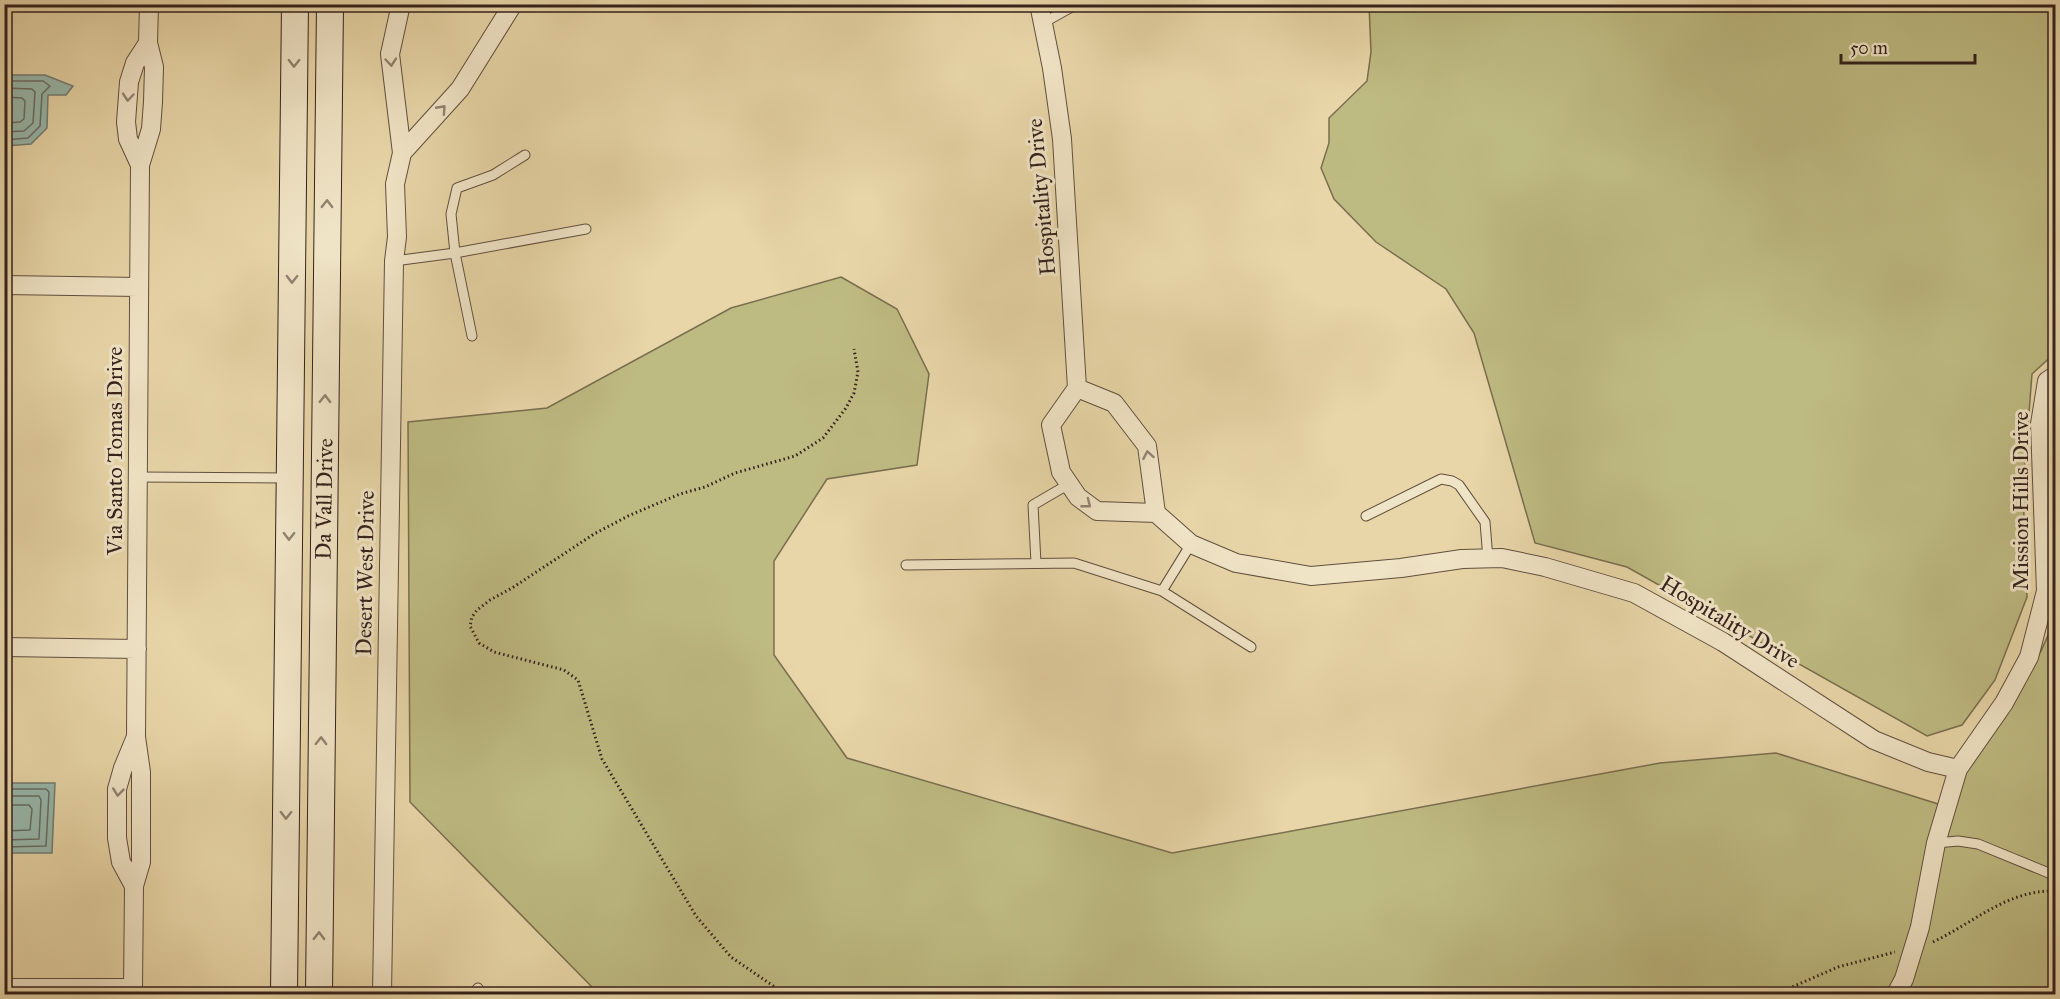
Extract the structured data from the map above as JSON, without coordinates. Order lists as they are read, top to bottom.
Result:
{
  "streets": {
    "main road": ["Da Vall Drive"],
    "street": [
      "Hospitality Drive",
      "Via Santo Tomas Drive",
      "Mission Hills Drive",
      "Desert West Drive"
    ]
  },
  "crossings": [
    ["Hospitality Drive", "Mission Hills Drive"]
  ],
  "scale_bar": "50 m"
}
